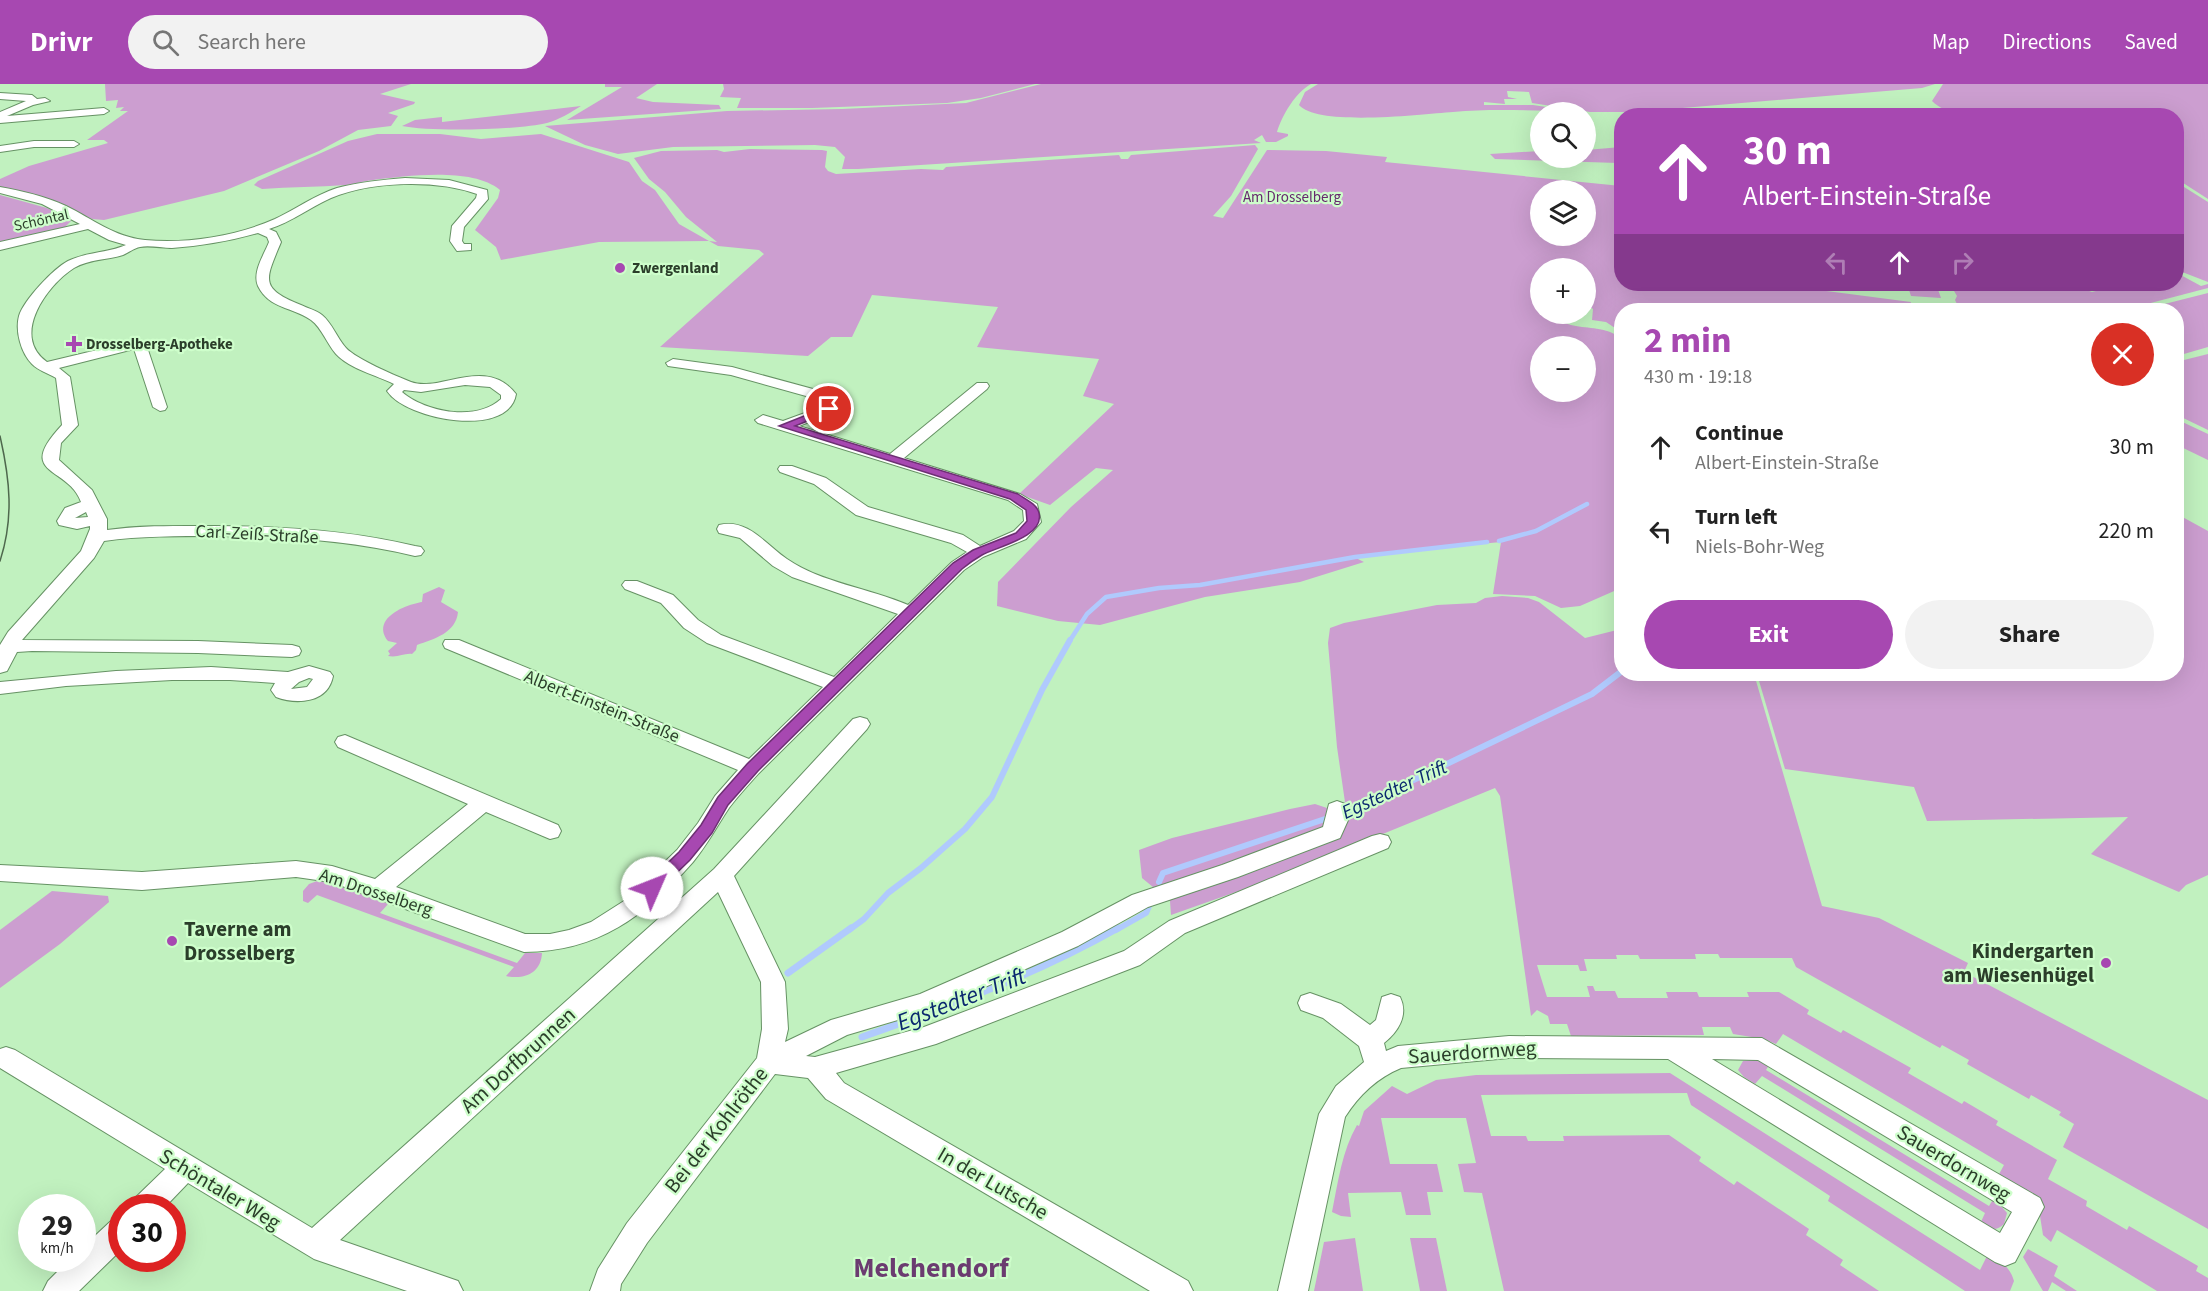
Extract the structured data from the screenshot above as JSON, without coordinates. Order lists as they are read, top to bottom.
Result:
{
  "streets": {
    "street": [
      "Schöntal",
      "Carl-Zeiß-Straße",
      "Albert-Einstein-Straße",
      "Am Drosselberg",
      "Sauerdornweg",
      "Am Dorfbrunnen",
      "Bei der Kohlröthe",
      "In der Lutsche",
      "Schöntaler Weg"
    ]
  },
  "crossings": [
    ["Albert-Einstein-Straße", "Am Drosselberg"],
    ["Am Dorfbrunnen", "Bei der Kohlröthe"],
    ["Am Dorfbrunnen", "Schöntaler Weg"]
  ],
  "districts": ["Melchendorf"],
  "water": ["Egstedter Trift"],
  "parks": ["Am Drosselberg"],
  "places": {
    "other": ["Zwergenland", "Taverne am Drosselberg", "Kindergarten am Wiesenhügel"],
    "health": ["Drosselberg-Apotheke"]
  },
  "page": {
    "header": "Drivr",
    "search": "Search here",
    "nav": ["Map", "Directions", "Saved"],
    "map_buttons": ["+", "−"],
    "turn": ["30 m", "Albert-Einstein-Straße"],
    "heading": ["2 min", "430 m · 19:18"],
    "list": [
      {
        "name": "Continue",
        "note": "Albert-Einstein-Straße",
        "value": "30 m"
      },
      {
        "name": "Turn left",
        "note": "Niels-Bohr-Weg",
        "value": "220 m"
      }
    ],
    "buttons": ["Exit", "Share"],
    "speed": "29 km/h",
    "limit": "30"
  }
}
